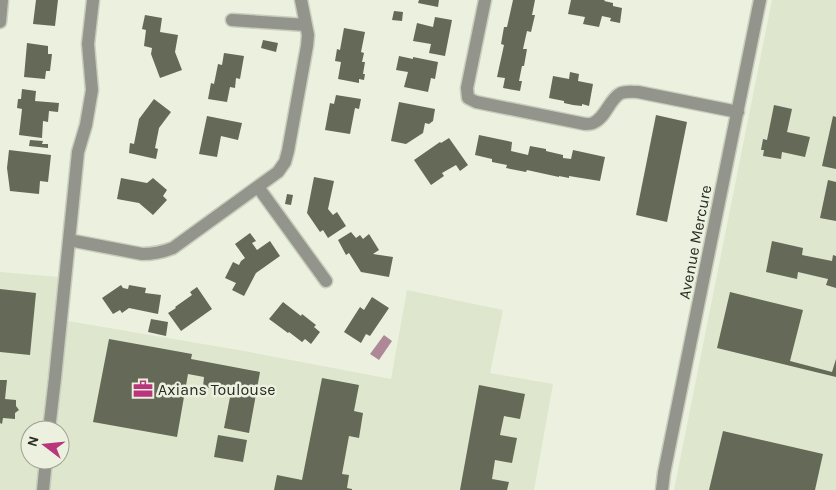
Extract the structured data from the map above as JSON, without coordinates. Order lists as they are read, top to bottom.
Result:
{
  "streets": {
    "street": ["Avenue Mercure"]
  },
  "places": {
    "office": ["Axians Toulouse"]
  },
  "north": "left"
}
